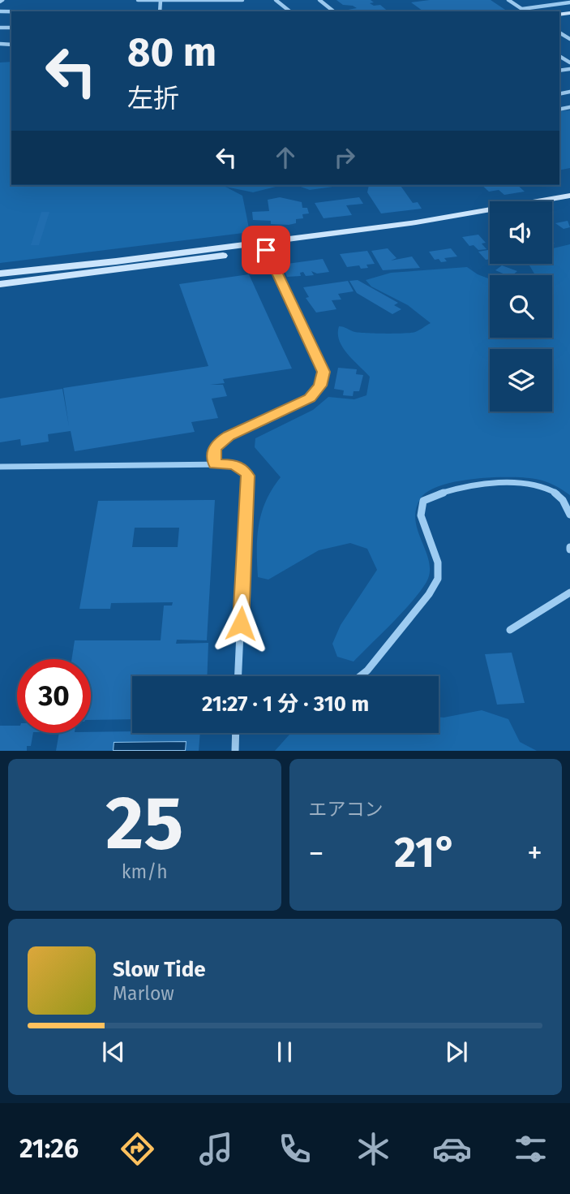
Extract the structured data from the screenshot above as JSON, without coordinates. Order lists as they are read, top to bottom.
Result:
{
  "page": {
    "turn": ["80 m", "左折"],
    "limit": "30",
    "trip": "21:27 · 1 分 · 310 m",
    "tile": [
      ["25", "km/h"],
      "エアコン"
    ],
    "heat": ["−", "21°", "+"],
    "song": ["Slow Tide", "Marlow"],
    "tabs": "21:26"
  }
}
